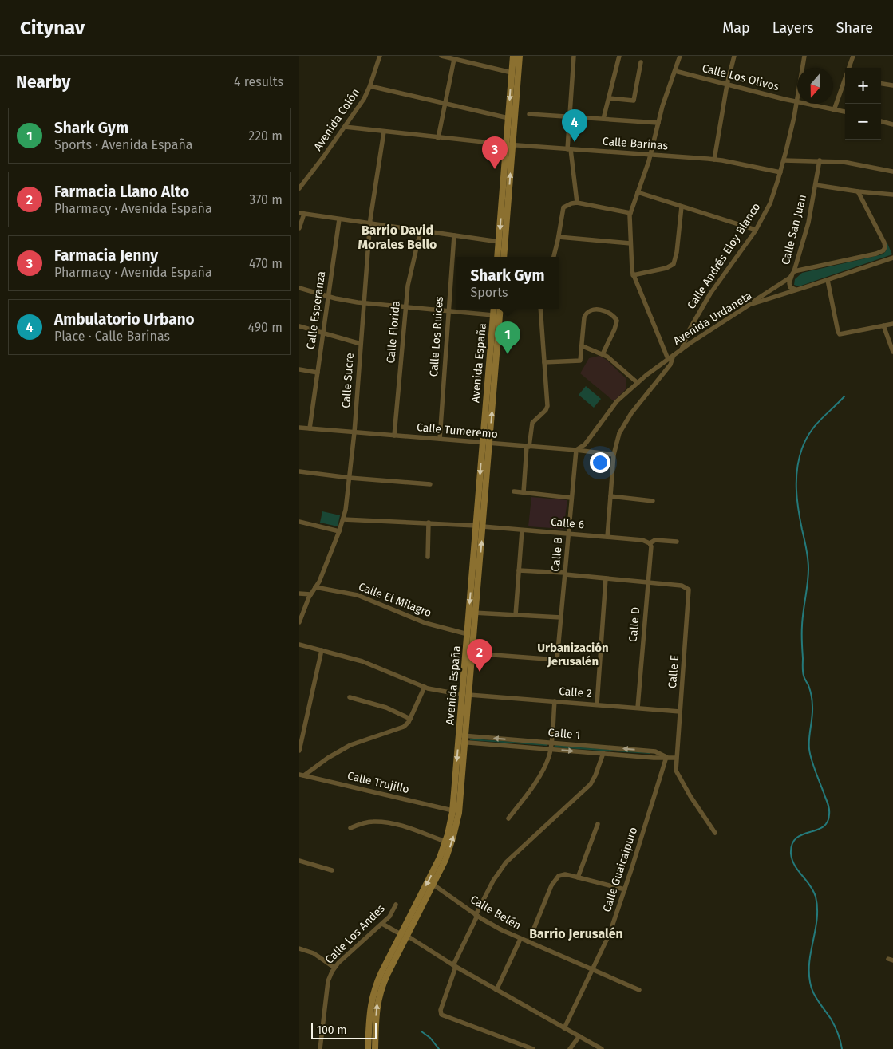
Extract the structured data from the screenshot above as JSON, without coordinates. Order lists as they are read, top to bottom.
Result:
{
  "streets": {
    "main road": ["Avenida España"],
    "street": [
      "Calle Los Olivos",
      "Avenida Colón",
      "Calle Barinas",
      "Calle San Juan",
      "Calle Andrés Eloy Blanco",
      "Calle Esperanza",
      "Avenida Urdaneta",
      "Calle Florida",
      "Calle Los Ruices",
      "Calle Sucre",
      "Calle Tumeremo",
      "Calle 6",
      "Calle B",
      "Calle El Milagro",
      "Calle D",
      "Calle E",
      "Calle 2",
      "Calle 1",
      "Calle Trujillo",
      "Calle Guaicaipuro",
      "Calle Belén",
      "Calle Los Andes"
    ]
  },
  "crossings": [
    ["Calle Los Olivos", "Calle Andrés Eloy Blanco"],
    ["Avenida Colón", "Calle Barinas"],
    ["Calle Barinas", "Calle Andrés Eloy Blanco"],
    ["Calle Barinas", "Calle Sucre"],
    ["Calle San Juan", "Avenida Urdaneta"],
    ["Calle Andrés Eloy Blanco", "Avenida Urdaneta"],
    ["Calle Esperanza", "Calle Tumeremo"],
    ["Avenida Urdaneta", "Calle Tumeremo"],
    ["Avenida Urdaneta", "Calle B"],
    ["Calle Florida", "Calle Tumeremo"],
    ["Calle Los Ruices", "Calle Tumeremo"],
    ["Avenida España", "Calle Tumeremo"],
    ["Avenida España", "Calle 6"],
    ["Avenida España", "Calle El Milagro"],
    ["Avenida España", "Calle 2"],
    ["Avenida España", "Calle 1"],
    ["Avenida España", "Calle Trujillo"],
    ["Avenida España", "Calle Belén"],
    ["Calle Sucre", "Calle Tumeremo"],
    ["Calle Sucre", "Calle El Milagro"],
    ["Calle Tumeremo", "Calle B"],
    ["Calle 6", "Calle B"],
    ["Calle 6", "Calle D"],
    ["Calle D", "Calle E"],
    ["Calle D", "Calle 2"],
    ["Calle E", "Calle 2"],
    ["Calle E", "Calle 1"],
    ["Calle 1", "Calle Guaicaipuro"],
    ["Calle Guaicaipuro", "Calle Belén"]
  ],
  "districts": ["Barrio David Morales Bello", "Urbanización Jerusalén", "Barrio Jerusalén"],
  "scale_bar": "100 m",
  "north": "bottom",
  "page": {
    "header": "Citynav",
    "nav": ["Map", "Layers", "Share"],
    "heading": ["Nearby", "4 results"],
    "map_buttons": ["+", "−"],
    "list": [
      {
        "mark": "1",
        "name": "Shark Gym",
        "note": "Sports · Avenida España",
        "value": "220 m"
      },
      {
        "mark": "2",
        "name": "Farmacia Llano Alto",
        "note": "Pharmacy · Avenida España",
        "value": "370 m"
      },
      {
        "mark": "3",
        "name": "Farmacia Jenny",
        "note": "Pharmacy · Avenida España",
        "value": "470 m"
      },
      {
        "mark": "4",
        "name": "Ambulatorio Urbano",
        "note": "Place · Calle Barinas",
        "value": "490 m"
      }
    ],
    "pins": [
      "4",
      "3",
      "1",
      "2"
    ],
    "popup": ["Shark Gym", "Sports"],
    "scale": "100 m"
  }
}
